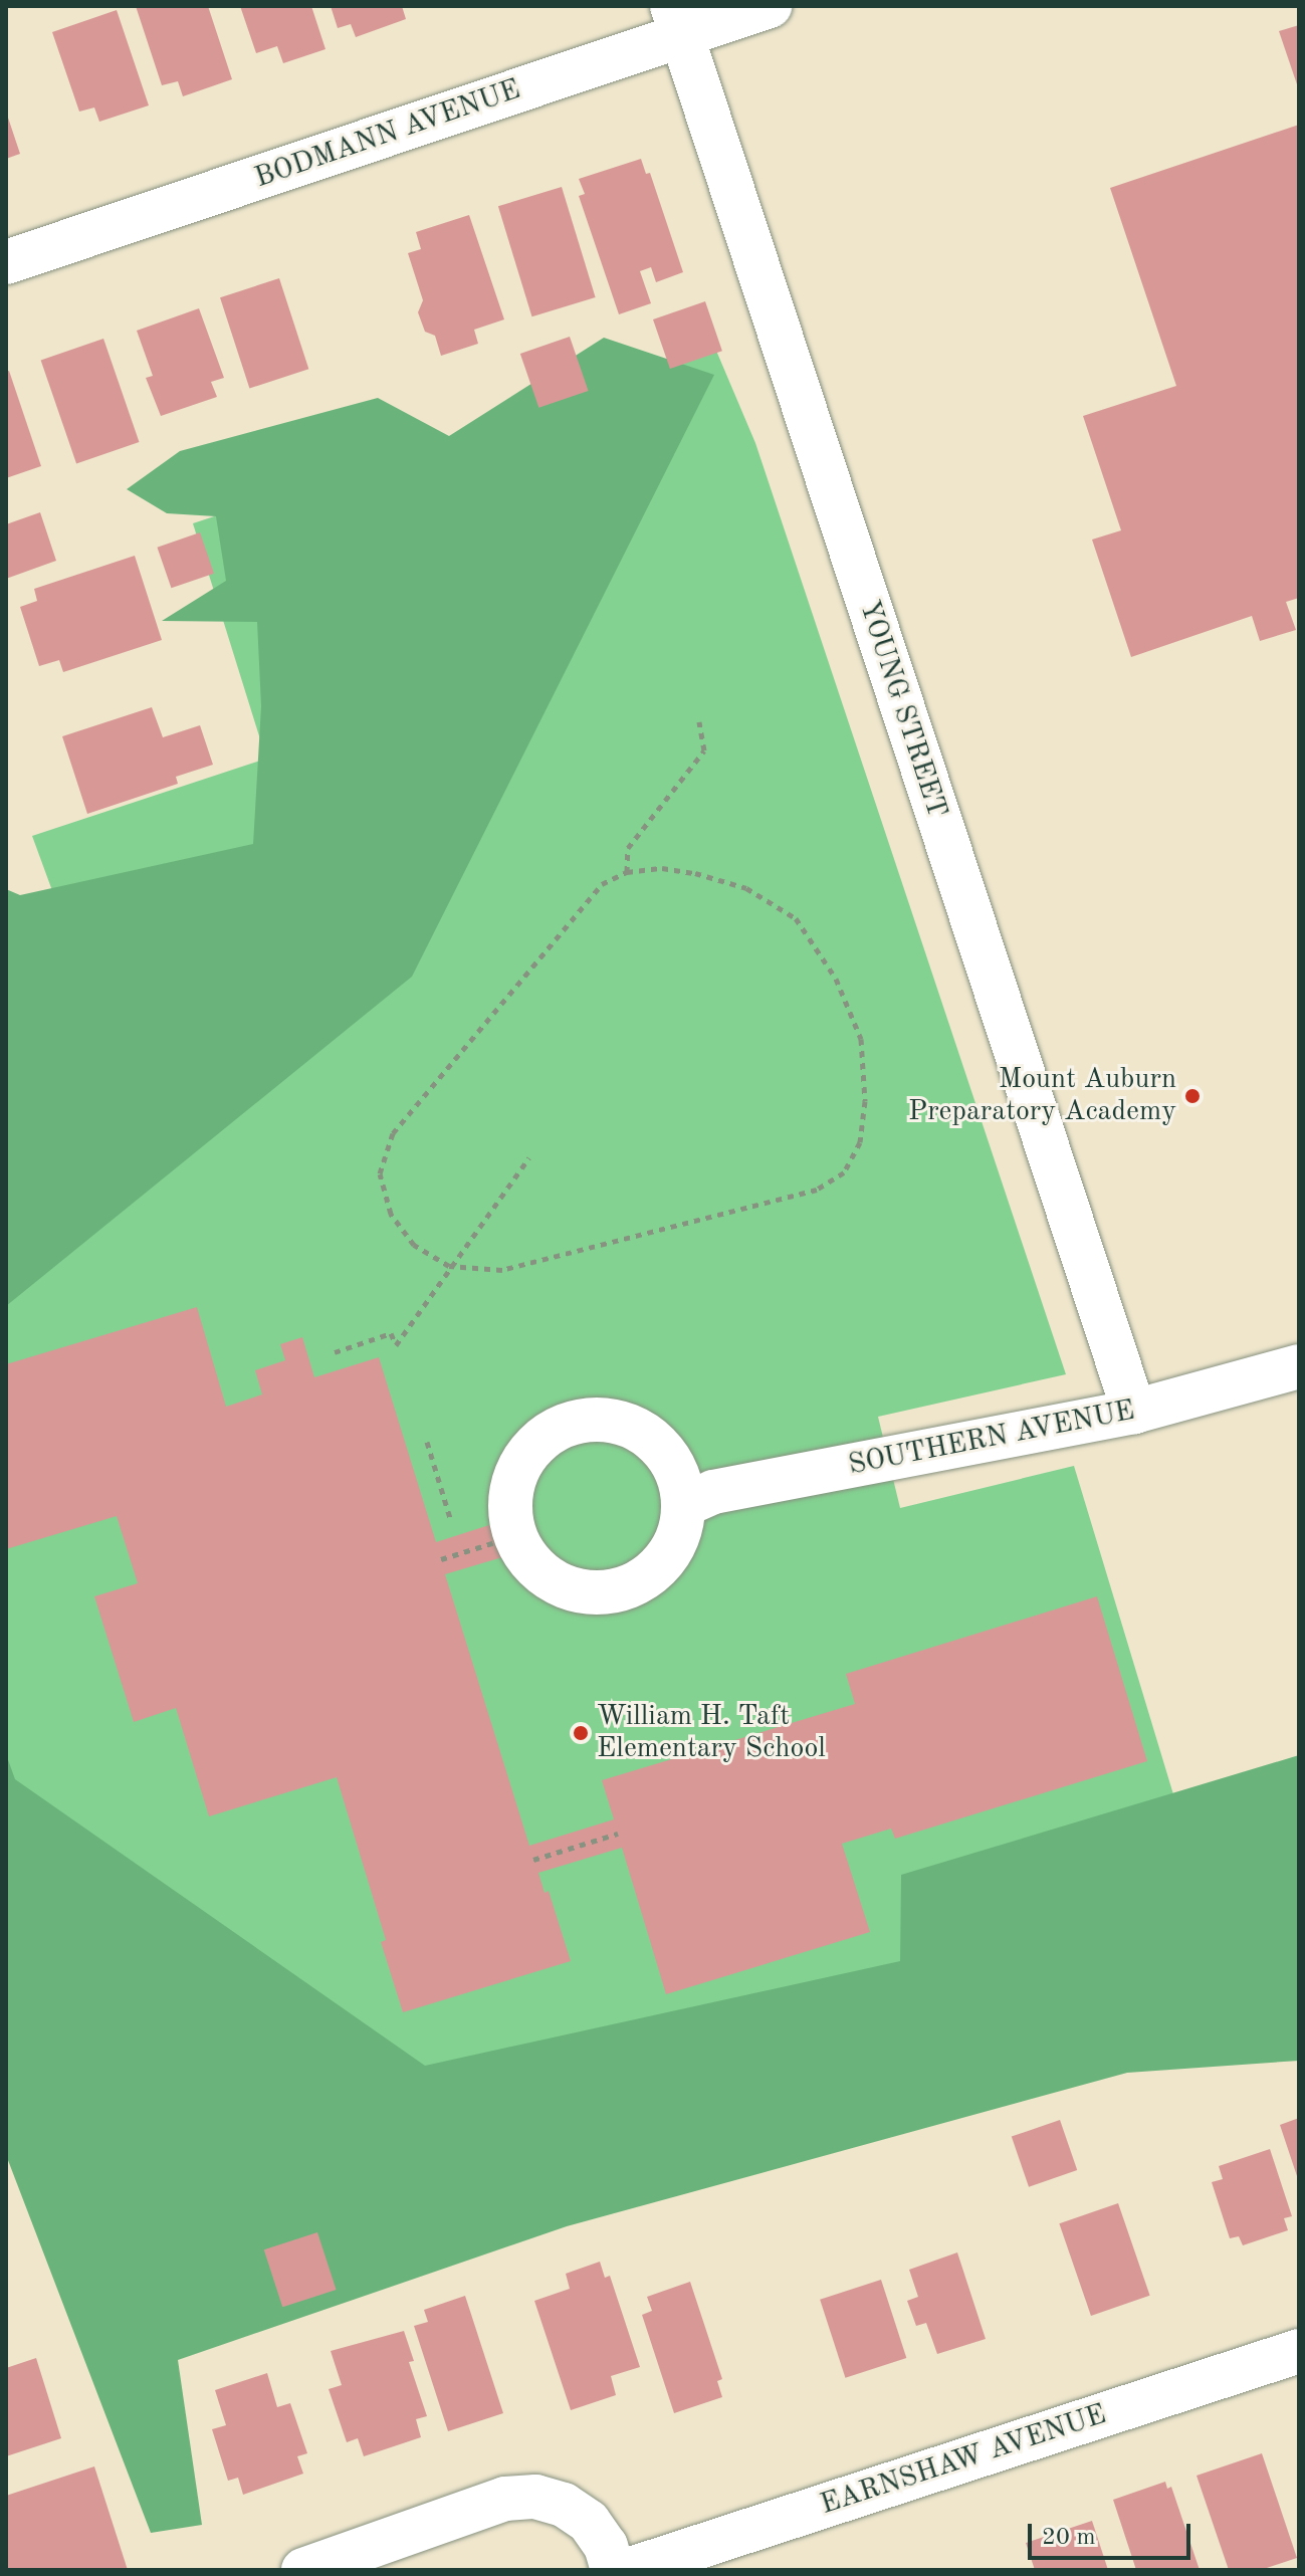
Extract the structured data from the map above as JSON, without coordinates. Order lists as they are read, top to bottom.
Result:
{
  "streets": {
    "street": [
      "BODMANN AVENUE",
      "YOUNG STREET",
      "SOUTHERN AVENUE",
      "EARNSHAW AVENUE"
    ]
  },
  "crossings": [
    ["BODMANN AVENUE", "YOUNG STREET"],
    ["YOUNG STREET", "SOUTHERN AVENUE"]
  ],
  "places": ["Mount Auburn Preparatory Academy", "William H. Taft Elementary School"],
  "scale_bar": "20 m"
}
